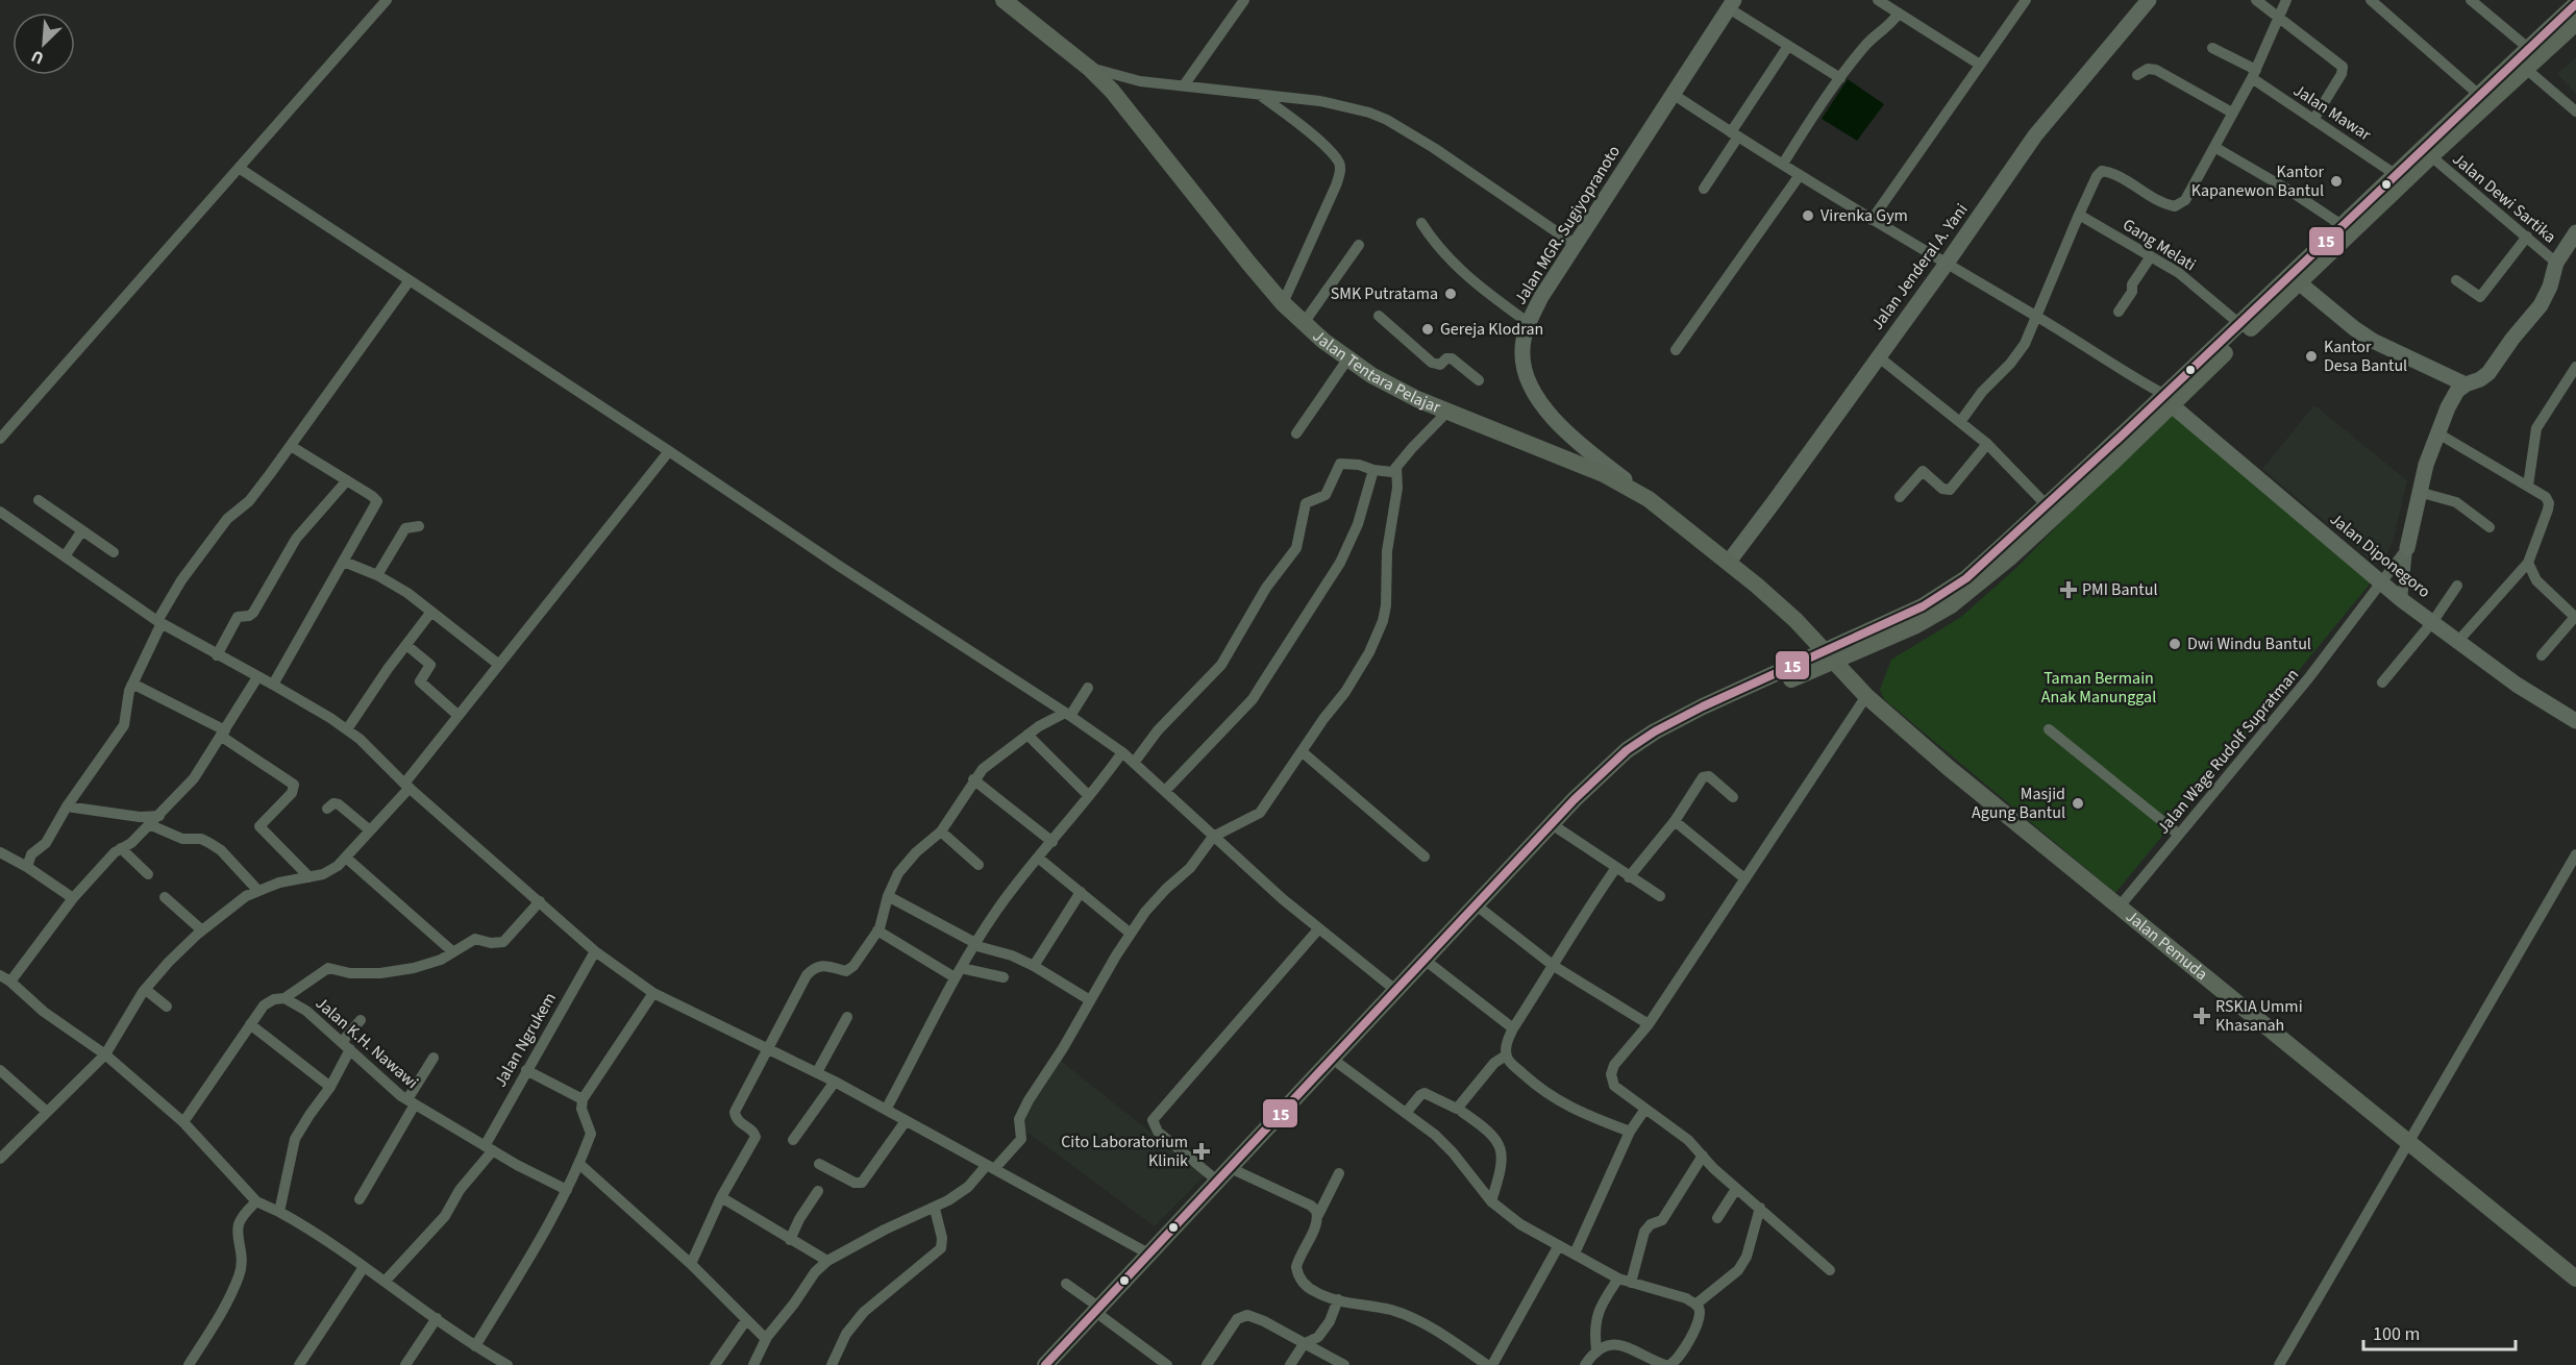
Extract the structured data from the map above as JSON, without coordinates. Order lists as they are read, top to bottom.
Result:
{
  "streets": {
    "main road": ["Jalan Tentara Pelajar", "Jalan Pemuda"],
    "street": [
      "Jalan Mawar",
      "Jalan Dewi Sartika",
      "Jalan MGR. Sugiyopranoto",
      "Gang Melati",
      "Jalan Jenderal A. Yani",
      "Jalan Diponegoro",
      "Jalan Wage Rudolf Supratman",
      "Jalan Ngrukem",
      "Jalan K.H. Nawawi"
    ]
  },
  "crossings": [
    ["Jalan MGR. Sugiyopranoto", "Jalan Tentara Pelajar"],
    ["Jalan Jenderal A. Yani", "Jalan Tentara Pelajar"],
    ["Jalan Tentara Pelajar", "Jalan Pemuda"],
    ["Jalan Diponegoro", "Jalan Wage Rudolf Supratman"],
    ["Jalan Wage Rudolf Supratman", "Jalan Pemuda"],
    ["Jalan Ngrukem", "Jalan K.H. Nawawi"]
  ],
  "parks": ["Taman Bermain Anak Manunggal"],
  "places": {
    "other": [
      "Kantor Kapanewon Bantul",
      "Virenka Gym",
      "SMK Putratama",
      "Gereja Klodran",
      "Kantor Desa Bantul",
      "Dwi Windu Bantul",
      "Masjid Agung Bantul"
    ],
    "health": ["PMI Bantul", "RSKIA Ummi Khasanah", "Cito Laboratorium Klinik"]
  },
  "lines": ["transit line 15"],
  "scale_bar": "100 m",
  "north": "bottom left"
}
